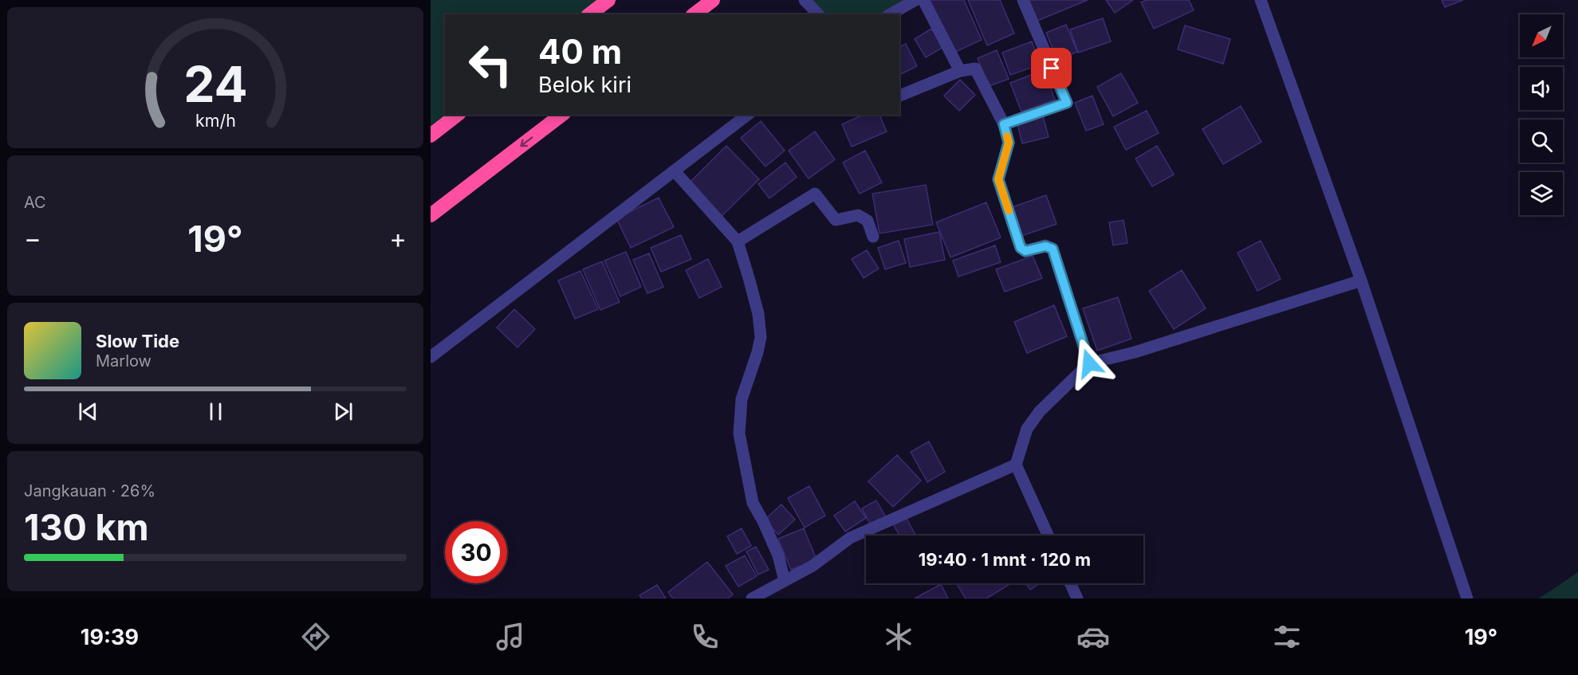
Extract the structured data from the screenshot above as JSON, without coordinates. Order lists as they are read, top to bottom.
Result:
{
  "north": "bottom left",
  "page": {
    "turn": ["40 m", "Belok kiri"],
    "tile": [
      "AC",
      ["Jangkauan · 26%", "130 km"]
    ],
    "heat": ["−", "19°", "+"],
    "song": ["Slow Tide", "Marlow"],
    "limit": "30",
    "trip": "19:40 · 1 mnt · 120 m",
    "tabs": ["19:39", "19°"],
    "gauge": ["24", "km/h"]
  }
}
